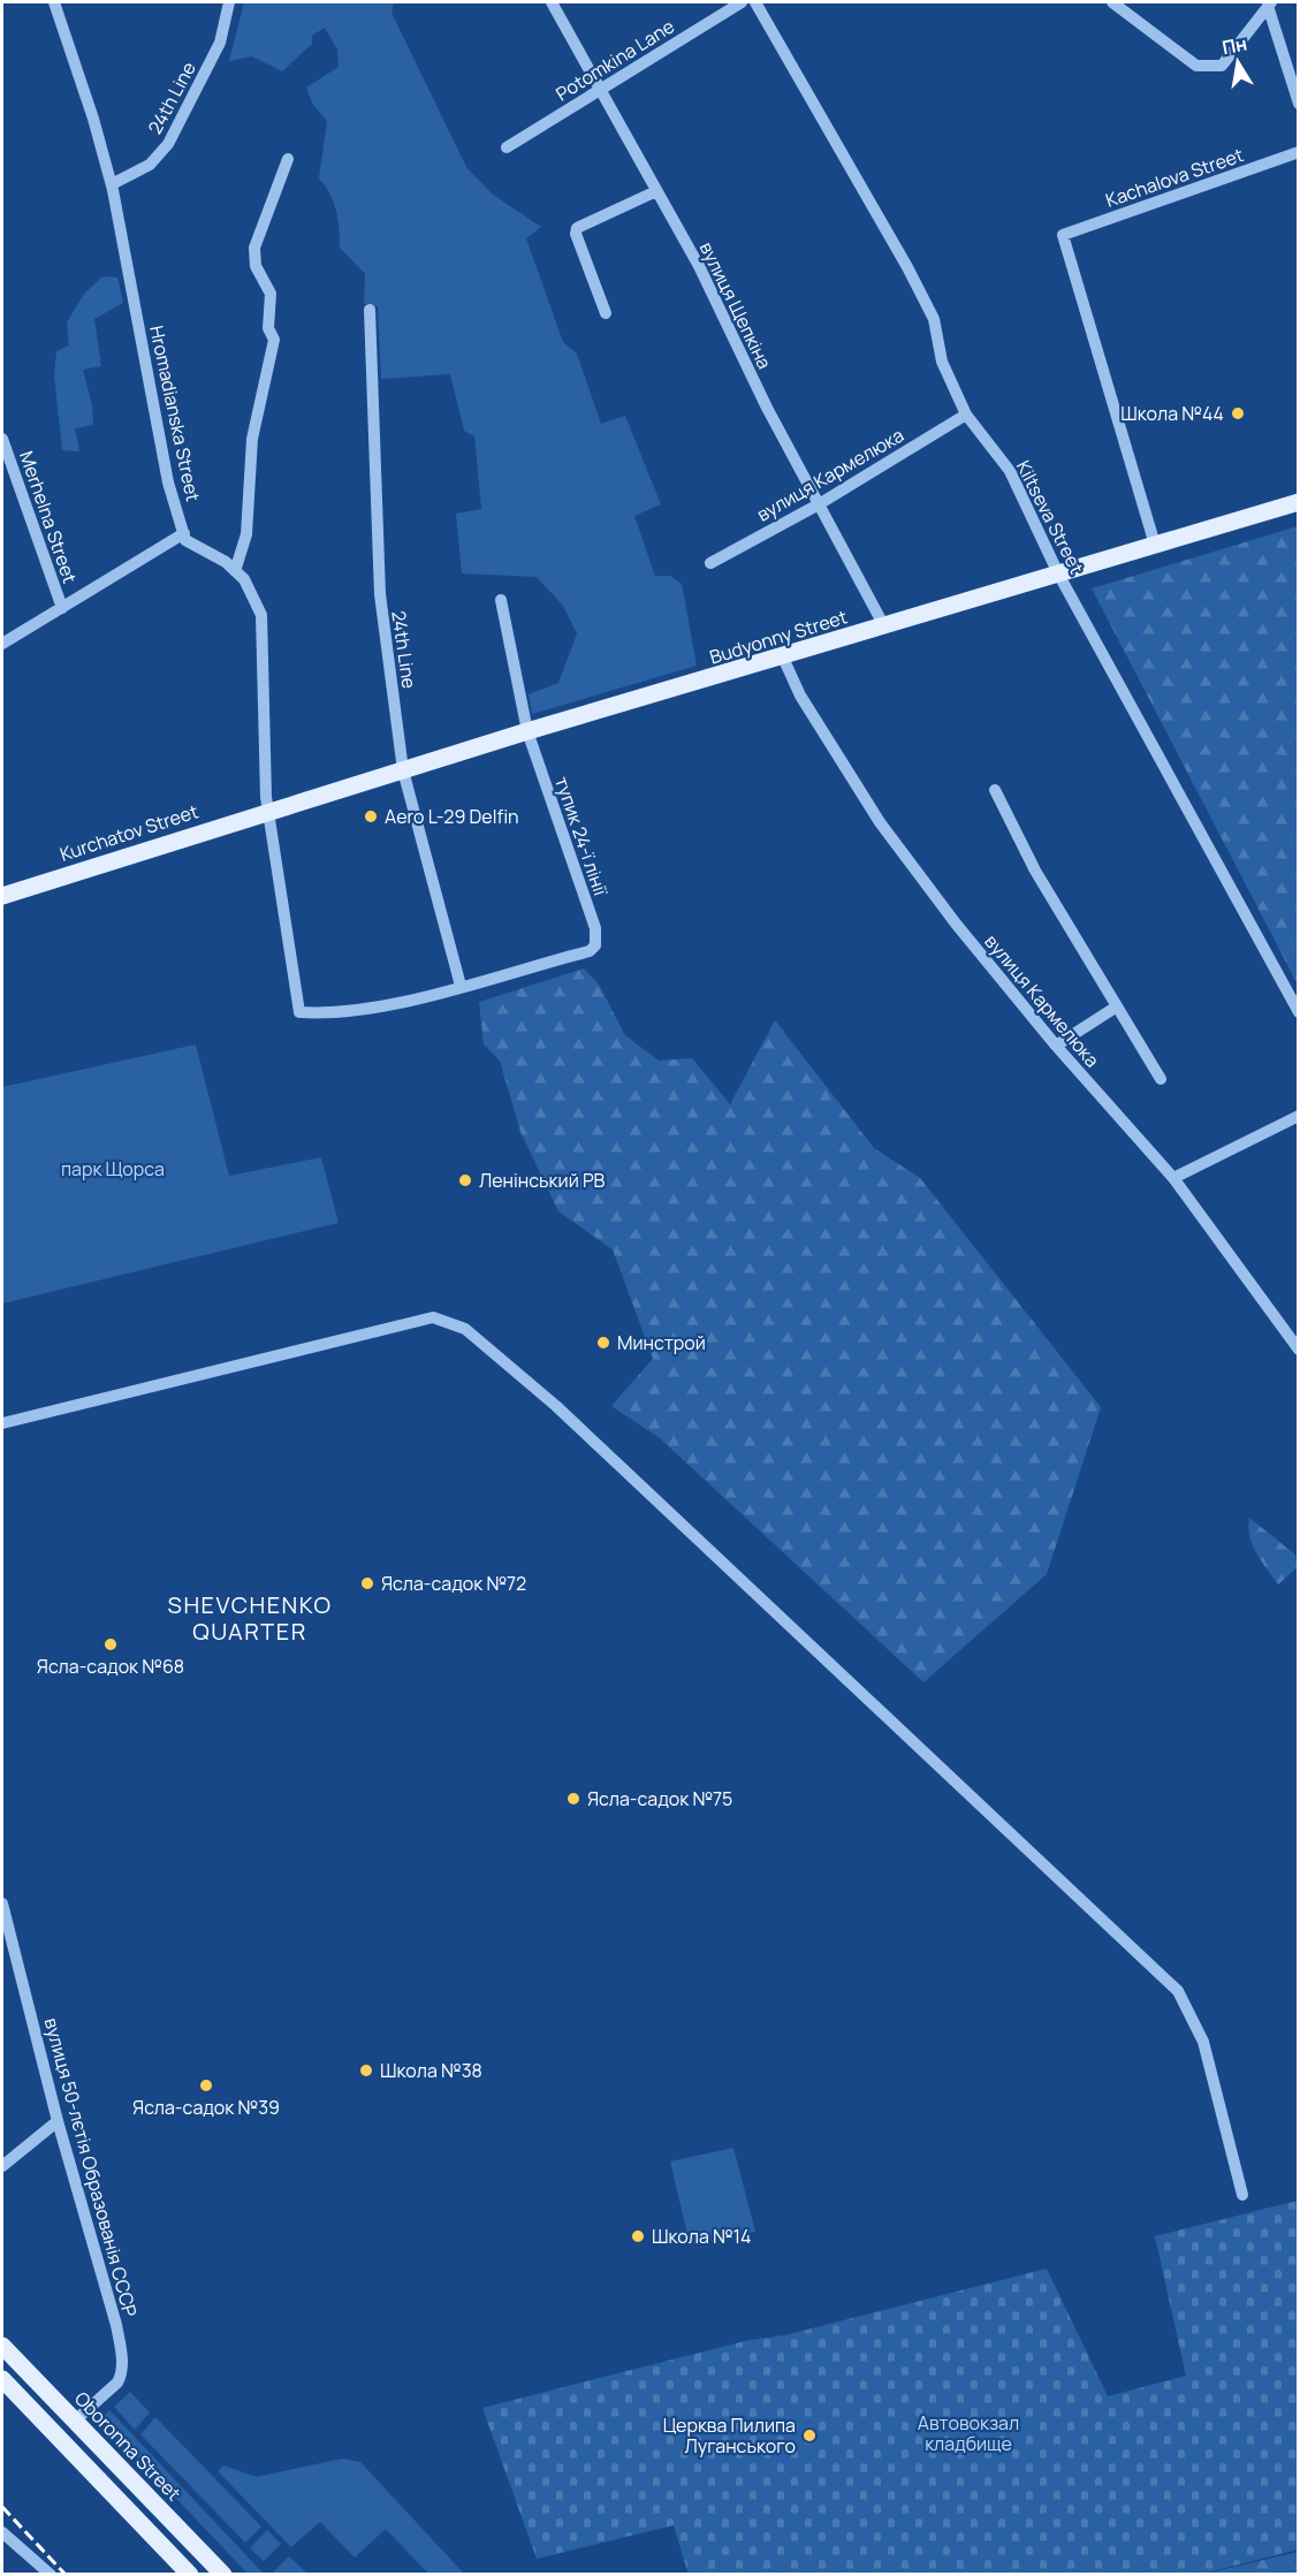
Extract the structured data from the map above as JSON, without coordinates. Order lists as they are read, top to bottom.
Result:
{
  "streets": {
    "main road": ["Budyonny Street", "Kurchatov Street", "Oboronna Street"],
    "street": [
      "Potomkina Lane",
      "24th Line",
      "Kachalova Street",
      "вулиця Щепкіна",
      "Hromadianska Street",
      "вулиця Кармелюка",
      "Merhelna Street",
      "Kiltseva Street",
      "тупик 24-ї лінії",
      "вулиця 50-лєтія Образованія СССР"
    ]
  },
  "crossings": [
    ["Potomkina Lane", "вулиця Щепкіна"],
    ["24th Line", "Hromadianska Street"],
    ["24th Line", "Budyonny Street"],
    ["24th Line", "тупик 24-ї лінії"],
    ["Kachalova Street", "Budyonny Street"],
    ["вулиця Щепкіна", "вулиця Кармелюка"],
    ["вулиця Щепкіна", "Budyonny Street"],
    ["вулиця Кармелюка", "Kiltseva Street"],
    ["вулиця Кармелюка", "Budyonny Street"],
    ["Kiltseva Street", "Budyonny Street"],
    ["Budyonny Street", "Kurchatov Street"],
    ["Budyonny Street", "тупик 24-ї лінії"],
    ["вулиця 50-лєтія Образованія СССР", "Oboronna Street"]
  ],
  "districts": ["SHEVCHENKO QUARTER"],
  "parks": ["парк Щорса", "Автовокзал кладбище"],
  "places": [
    "Школа №44",
    "Aero L-29 Delfin",
    "Ленінський РВ",
    "Минстрой",
    "Ясла-садок №72",
    "Ясла-садок №68",
    "Ясла-садок №75",
    "Школа №38",
    "Ясла-садок №39",
    "Школа №14",
    "Церква Пилипа Луганського"
  ],
  "north": "top"
}
